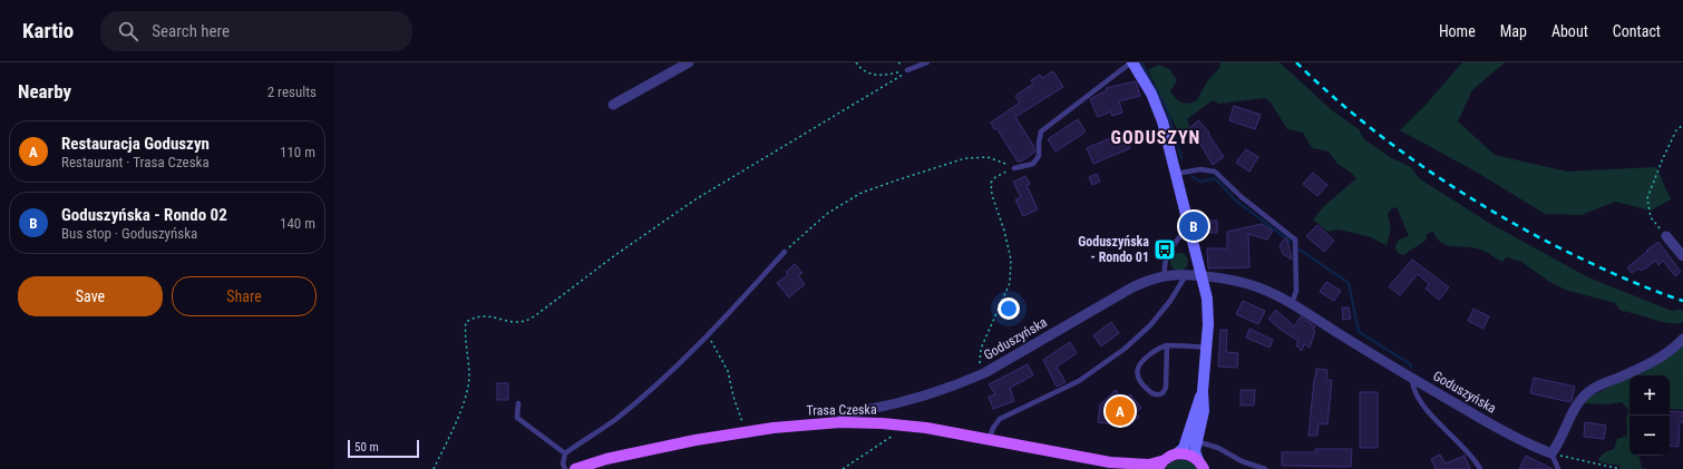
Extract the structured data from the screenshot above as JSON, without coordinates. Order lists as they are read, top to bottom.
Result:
{
  "streets": {
    "main road": ["Trasa Czeska"],
    "street": ["Goduszyńska"]
  },
  "crossings": [
    ["Goduszyńska", "Trasa Czeska"]
  ],
  "districts": ["GODUSZYN"],
  "places": {
    "bus stop": ["Goduszyńska - Rondo 01"]
  },
  "scale_bar": "50 m",
  "page": {
    "header": "Kartio",
    "search": "Search here",
    "nav": [
      "Home",
      "Map",
      "About",
      "Contact"
    ],
    "heading": ["Nearby", "2 results"],
    "list": [
      {
        "mark": "A",
        "name": "Restauracja Goduszyn",
        "note": "Restaurant · Trasa Czeska",
        "value": "110 m"
      },
      {
        "mark": "B",
        "name": "Goduszyńska - Rondo 02",
        "note": "Bus stop · Goduszyńska",
        "value": "140 m"
      }
    ],
    "pins": ["B", "A"],
    "buttons": ["Save", "Share"],
    "map_buttons": ["+", "−"],
    "scale": "50 m"
  }
}
